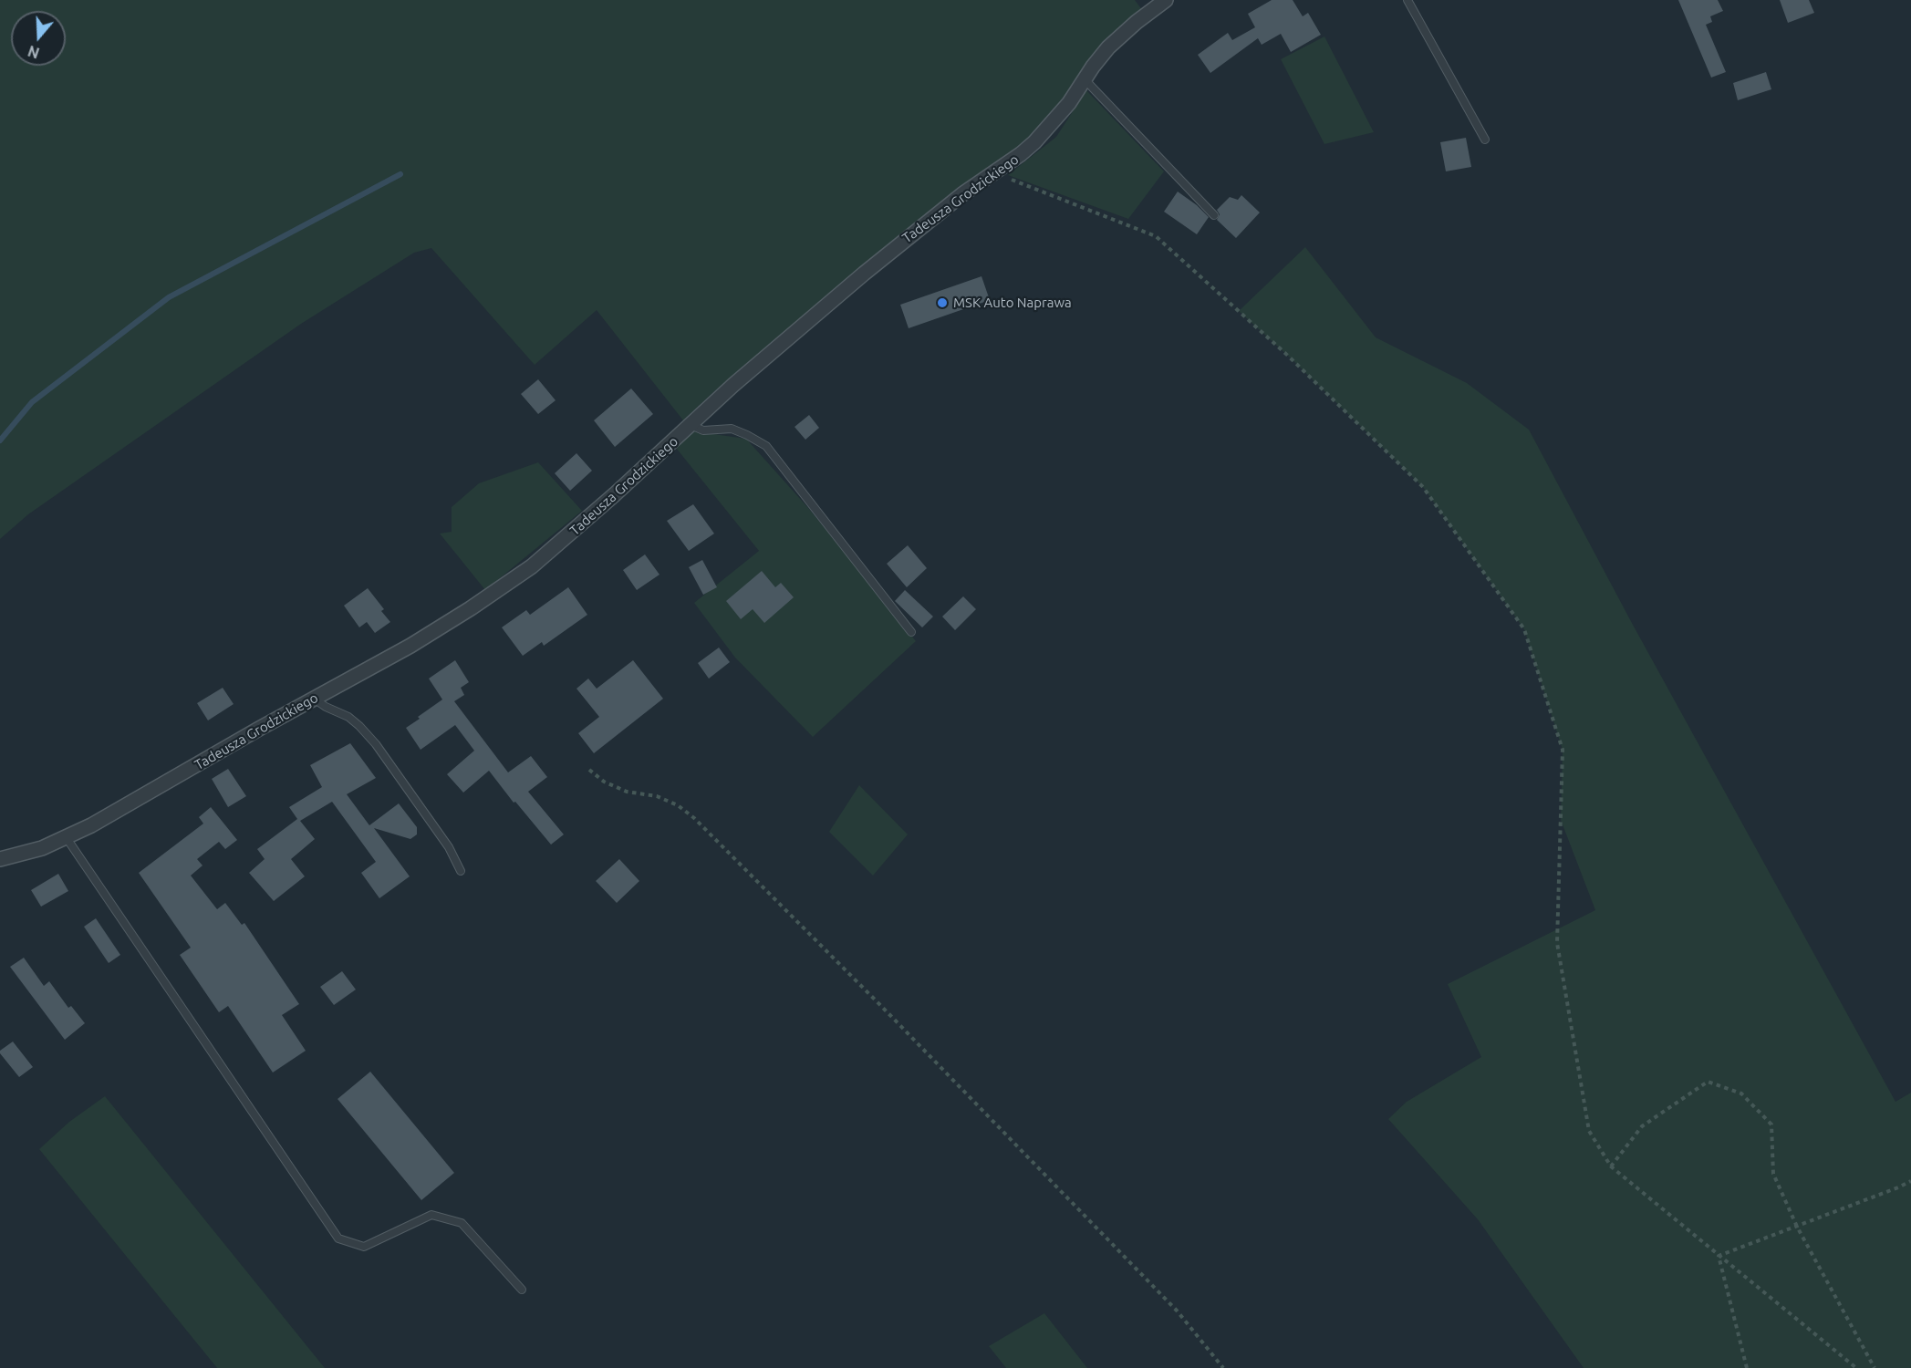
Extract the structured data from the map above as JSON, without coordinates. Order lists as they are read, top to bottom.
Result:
{
  "streets": {
    "street": ["Tadeusza Grodzickiego"]
  },
  "places": ["MSK Auto Naprawa"],
  "north": "bottom"
}
